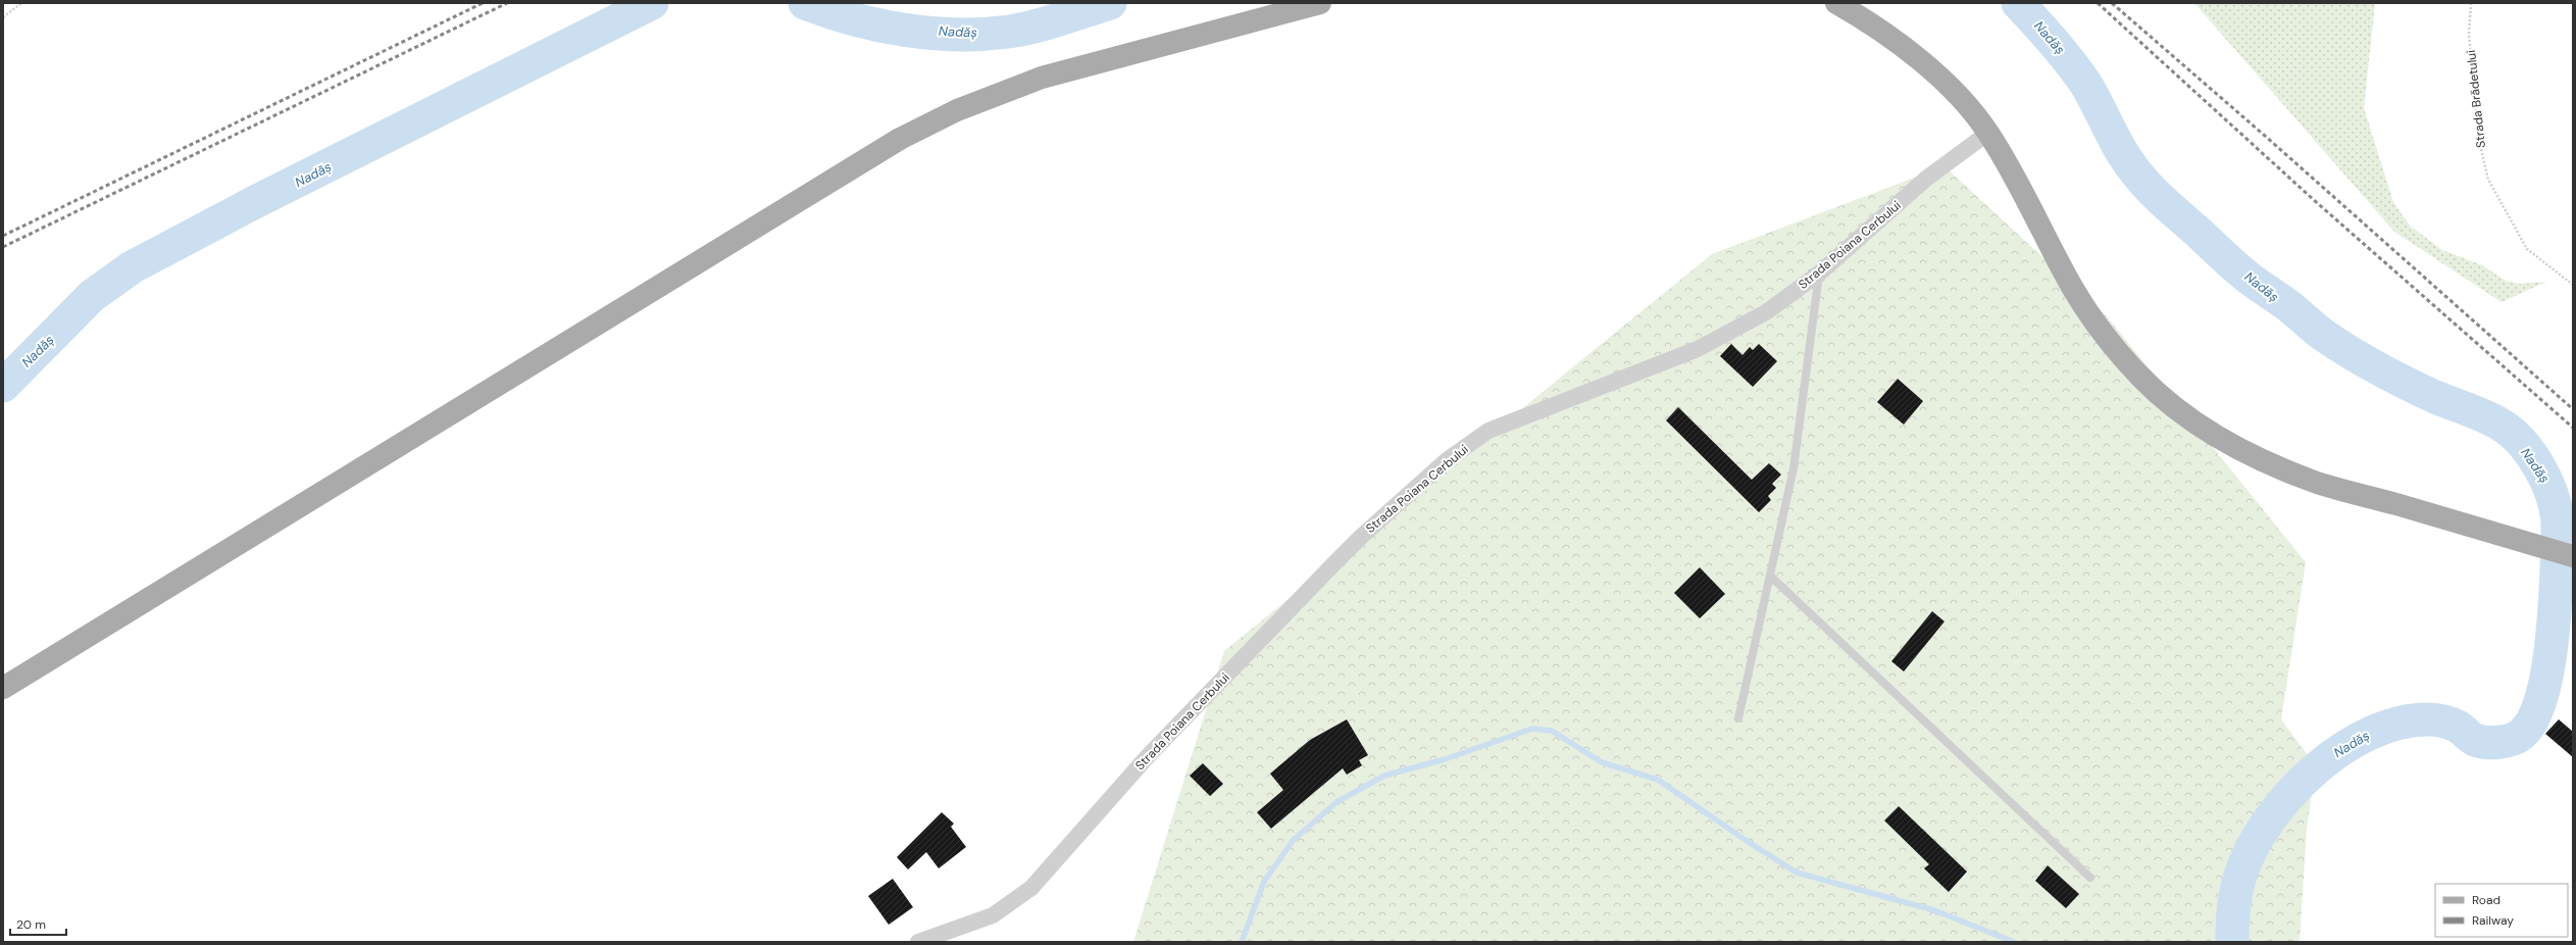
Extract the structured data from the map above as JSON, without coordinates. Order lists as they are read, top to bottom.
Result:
{
  "streets": {
    "street": ["Strada Poiana Cerbului"],
    "path": ["Strada Brădetului"]
  },
  "water": ["Nadăș"],
  "legend": ["Road", "Railway"],
  "scale_bar": "20 m"
}
